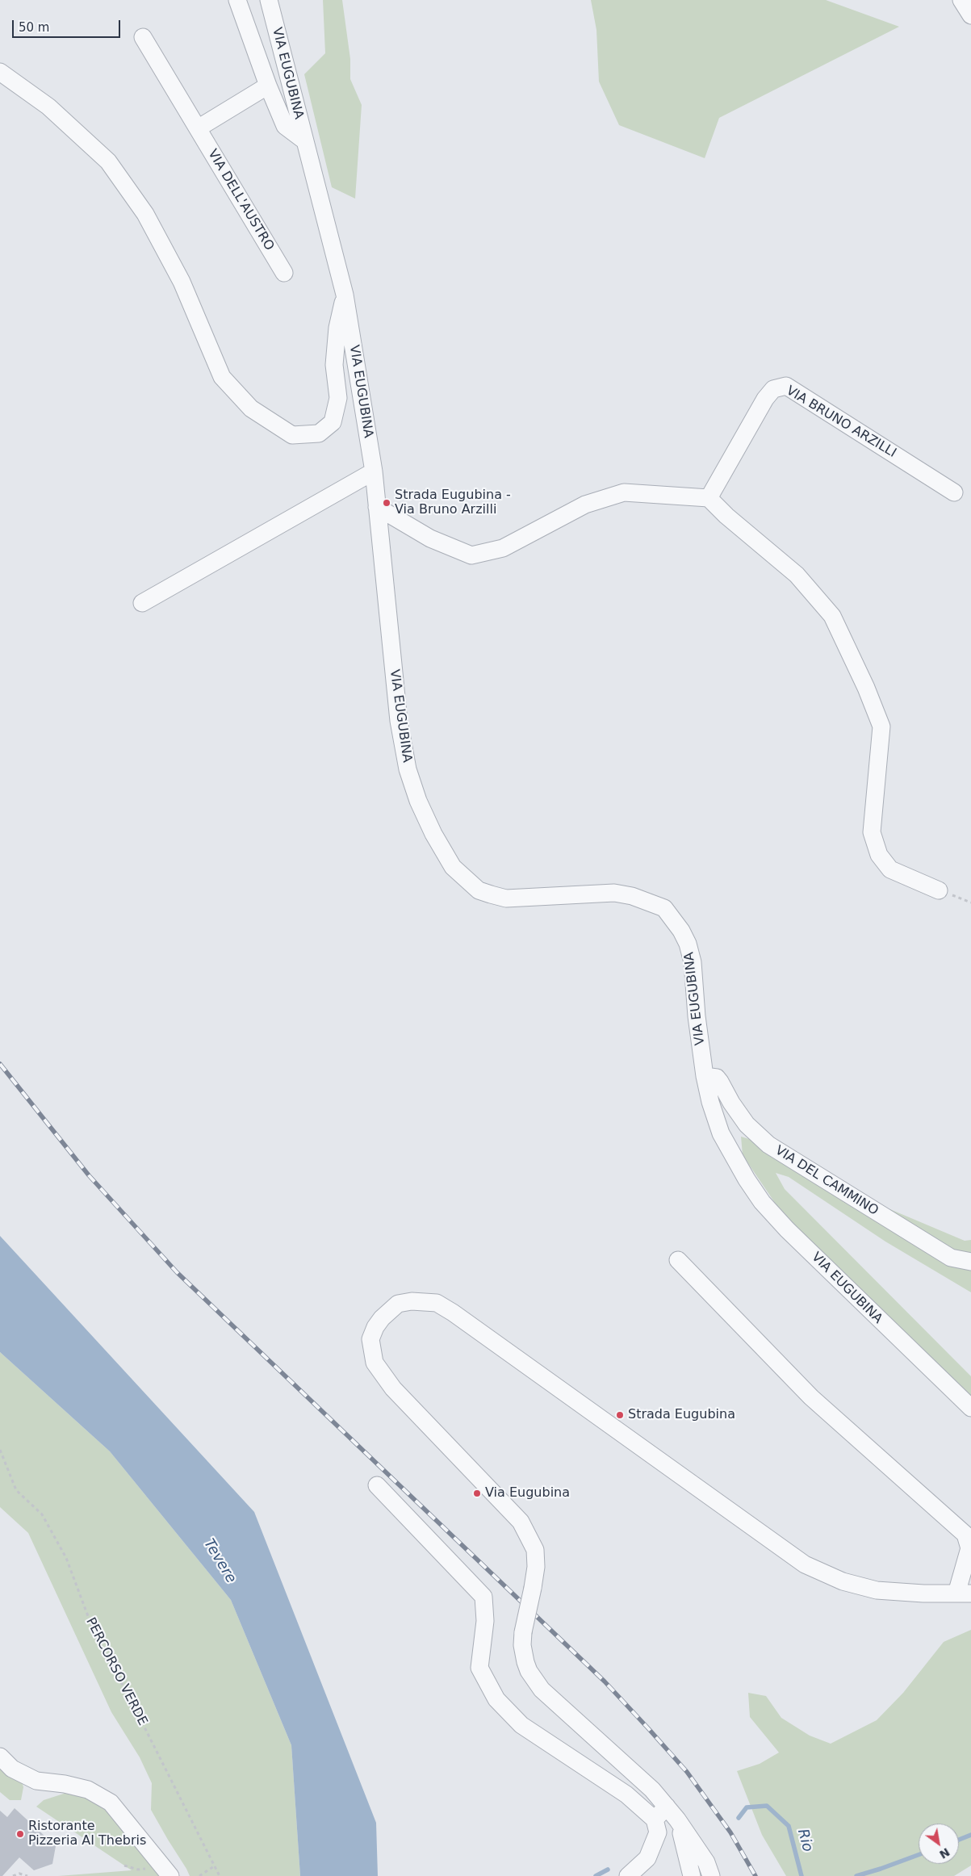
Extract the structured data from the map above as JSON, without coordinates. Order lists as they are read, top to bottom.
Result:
{
  "streets": {
    "street": [
      "VIA EUGUBINA",
      "VIA DELL'AUSTRO",
      "VIA BRUNO ARZILLI",
      "VIA DEL CAMMINO"
    ],
    "path": ["PERCORSO VERDE"]
  },
  "crossings": [
    ["VIA EUGUBINA", "VIA DEL CAMMINO"]
  ],
  "water": ["Tevere", "Rio"],
  "places": [
    "Strada Eugubina - Via Bruno Arzilli",
    "Strada Eugubina",
    "Via Eugubina",
    "Ristorante Pizzeria AI Thebris"
  ],
  "scale_bar": "50 m",
  "north": "bottom right"
}
